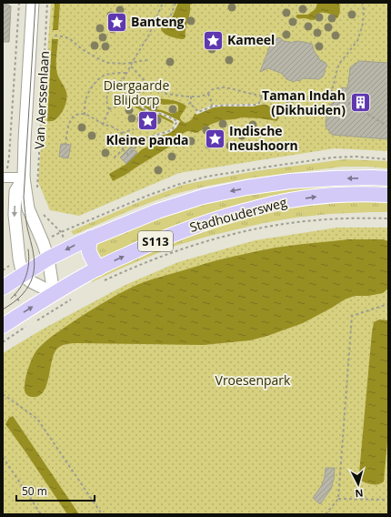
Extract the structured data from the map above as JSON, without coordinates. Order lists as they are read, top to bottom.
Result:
{
  "streets": {
    "main road": ["Stadhoudersweg", "S113"],
    "street": ["Van Aerssenlaan"]
  },
  "crossings": [
    ["Van Aerssenlaan", "Stadhoudersweg"]
  ],
  "parks": ["Diergaarde Blijdorp", "Vroesenpark"],
  "places": {
    "place": [
      "Banteng",
      "Kameel",
      "Kleine panda",
      "Indische neushoorn"
    ],
    "building": ["Taman Indah (Dikhuiden)"]
  },
  "scale_bar": "50 m",
  "north": "bottom"
}
